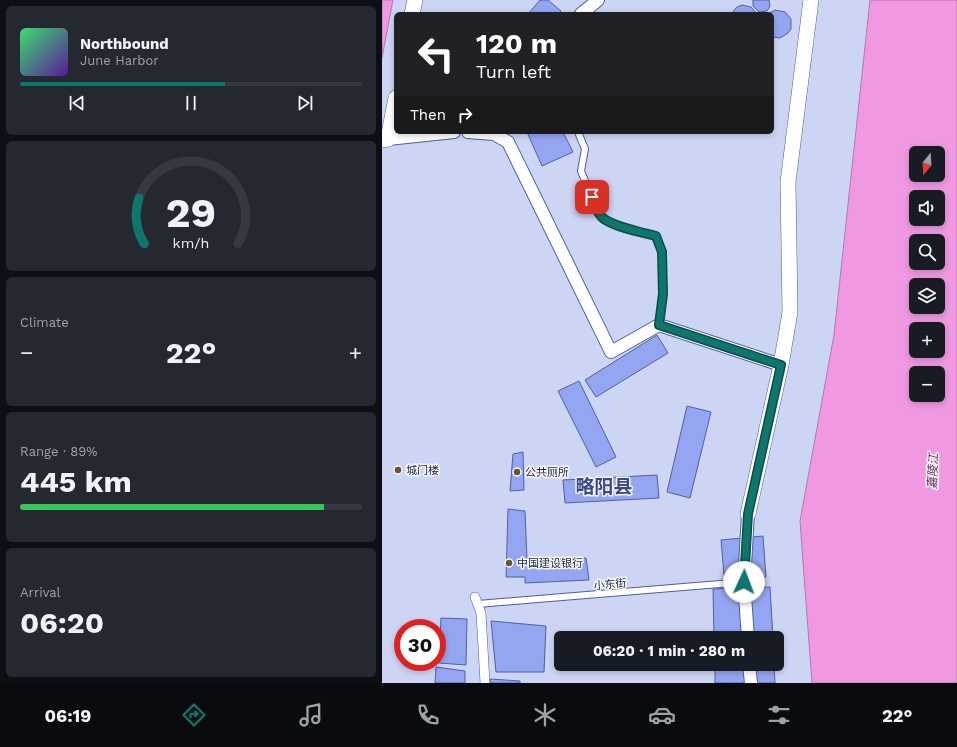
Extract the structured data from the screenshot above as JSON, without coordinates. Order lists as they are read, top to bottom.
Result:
{
  "streets": {
    "lane": ["小东街"]
  },
  "districts": ["略阳县"],
  "water": ["嘉陵江"],
  "places": ["城门楼", "公共厕所", "中国建设银行"],
  "north": "bottom",
  "page": {
    "turn": ["120 m", "Turn left"],
    "song": ["Northbound", "June Harbor"],
    "then": "Then",
    "map_buttons": ["+", "−"],
    "tile": [
      "Climate",
      ["Range · 89%", "445 km"],
      ["Arrival", "06:20"]
    ],
    "heat": ["−", "22°", "+"],
    "limit": "30",
    "trip": "06:20 · 1 min · 280 m",
    "tabs": ["06:19", "22°"],
    "gauge": ["29", "km/h"]
  }
}
